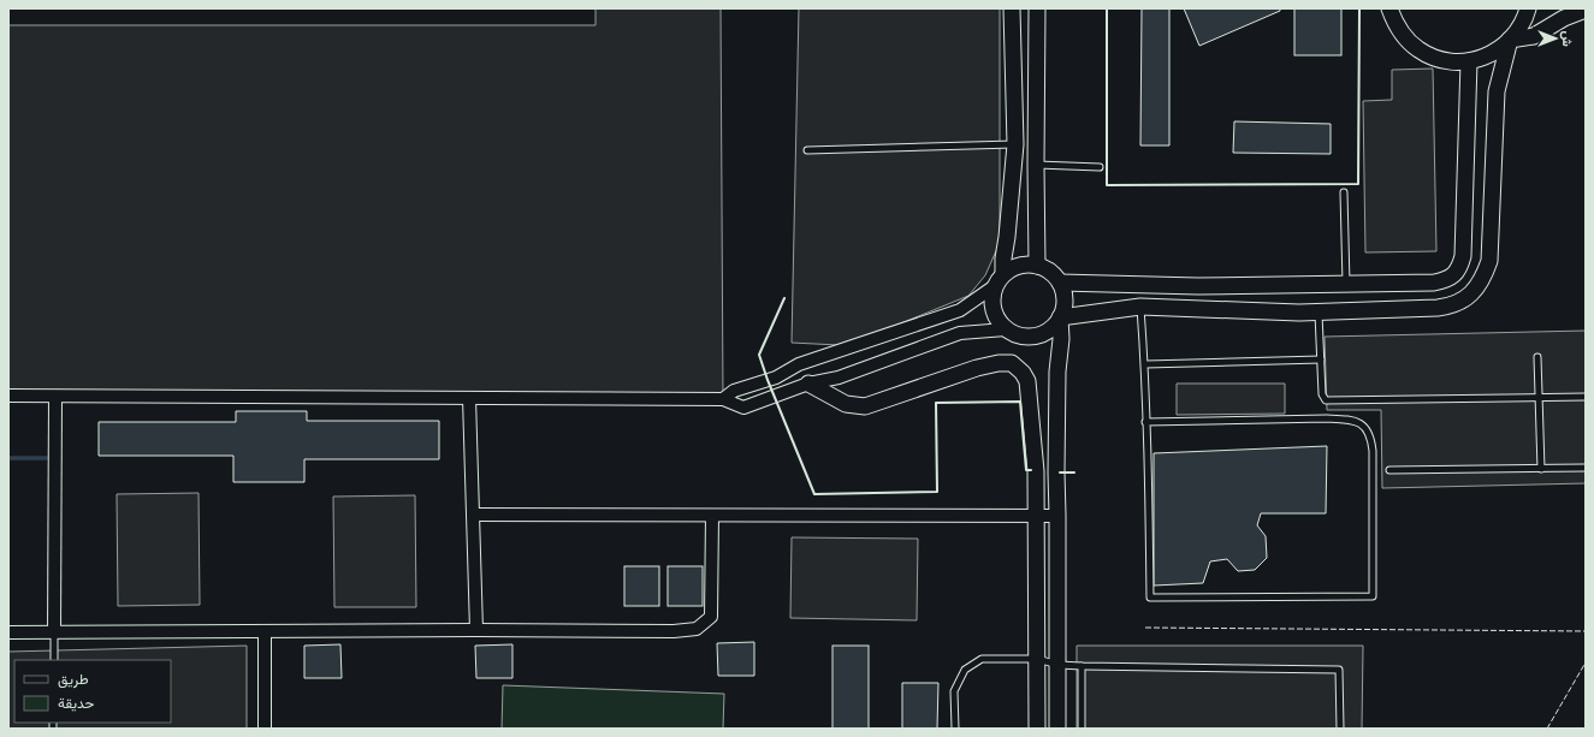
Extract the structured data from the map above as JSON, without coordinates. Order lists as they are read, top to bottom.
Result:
{
  "legend": ["طريق", "حديقة"],
  "north": "right"
}
